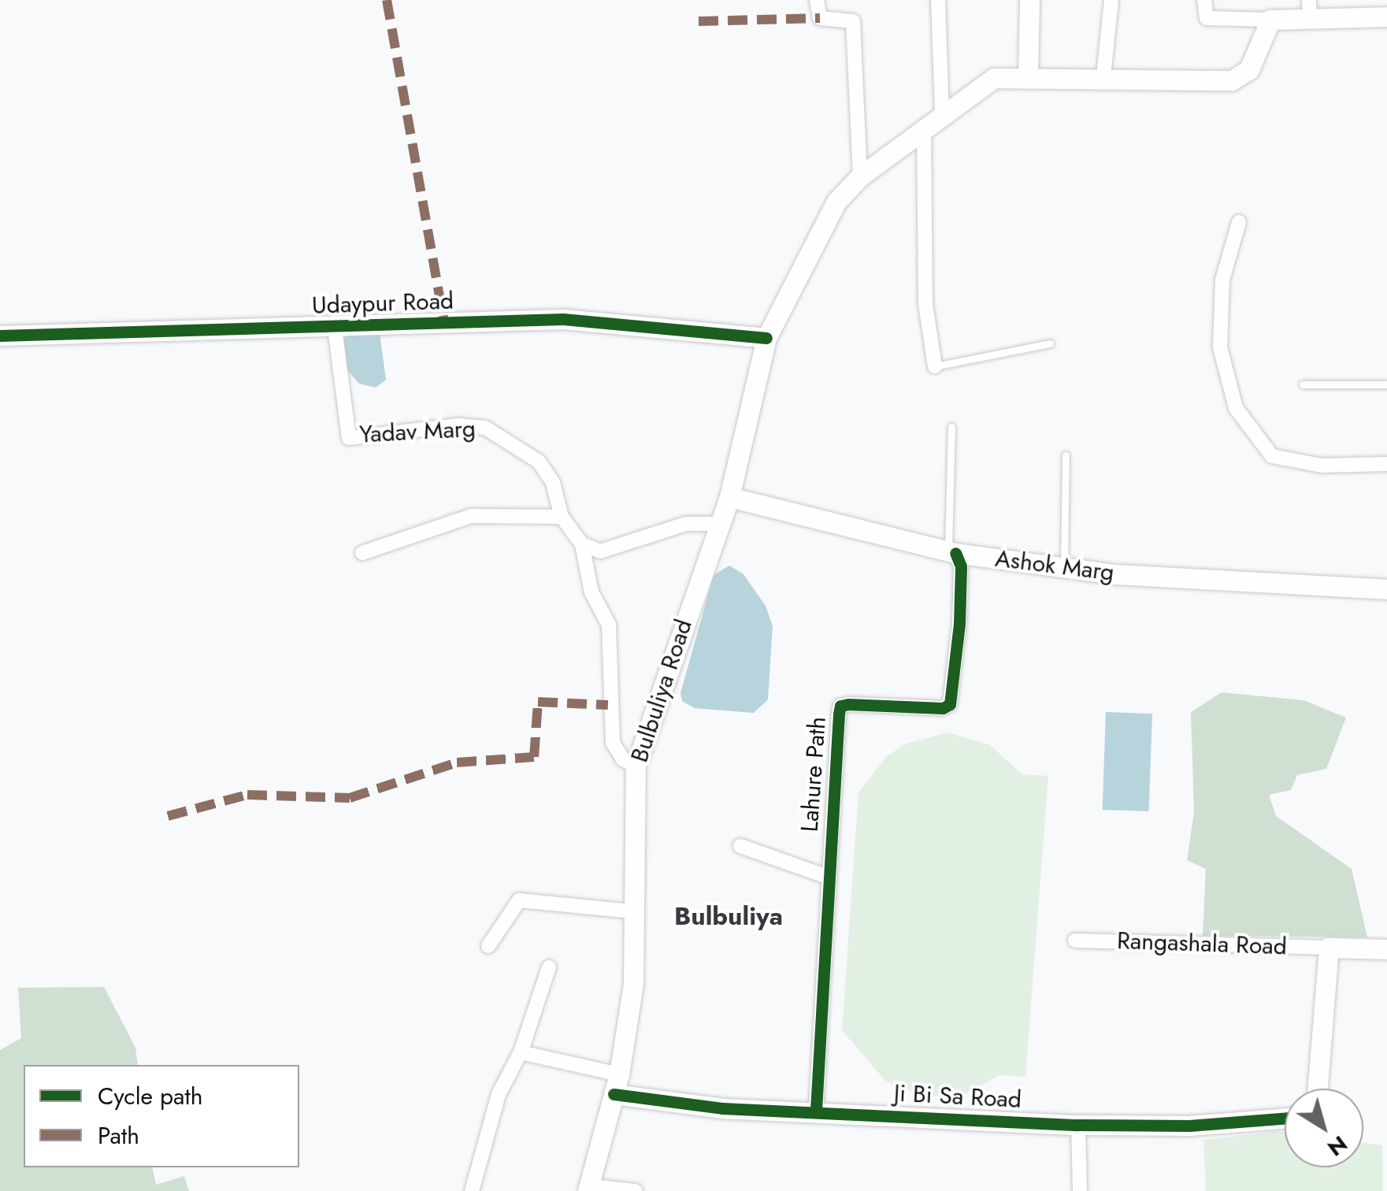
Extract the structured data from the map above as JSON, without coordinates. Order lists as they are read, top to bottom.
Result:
{
  "streets": {
    "street": [
      "Udaypur Road",
      "Yadav Marg",
      "Ashok Marg",
      "Bulbuliya Road",
      "Lahure Path",
      "Rangashala Road",
      "Ji Bi Sa Road"
    ]
  },
  "crossings": [
    ["Udaypur Road", "Yadav Marg"],
    ["Udaypur Road", "Bulbuliya Road"],
    ["Ashok Marg", "Bulbuliya Road"],
    ["Ashok Marg", "Lahure Path"],
    ["Bulbuliya Road", "Ji Bi Sa Road"],
    ["Lahure Path", "Ji Bi Sa Road"]
  ],
  "districts": ["Bulbuliya"],
  "legend": ["Cycle path", "Path"],
  "north": "bottom right"
}
